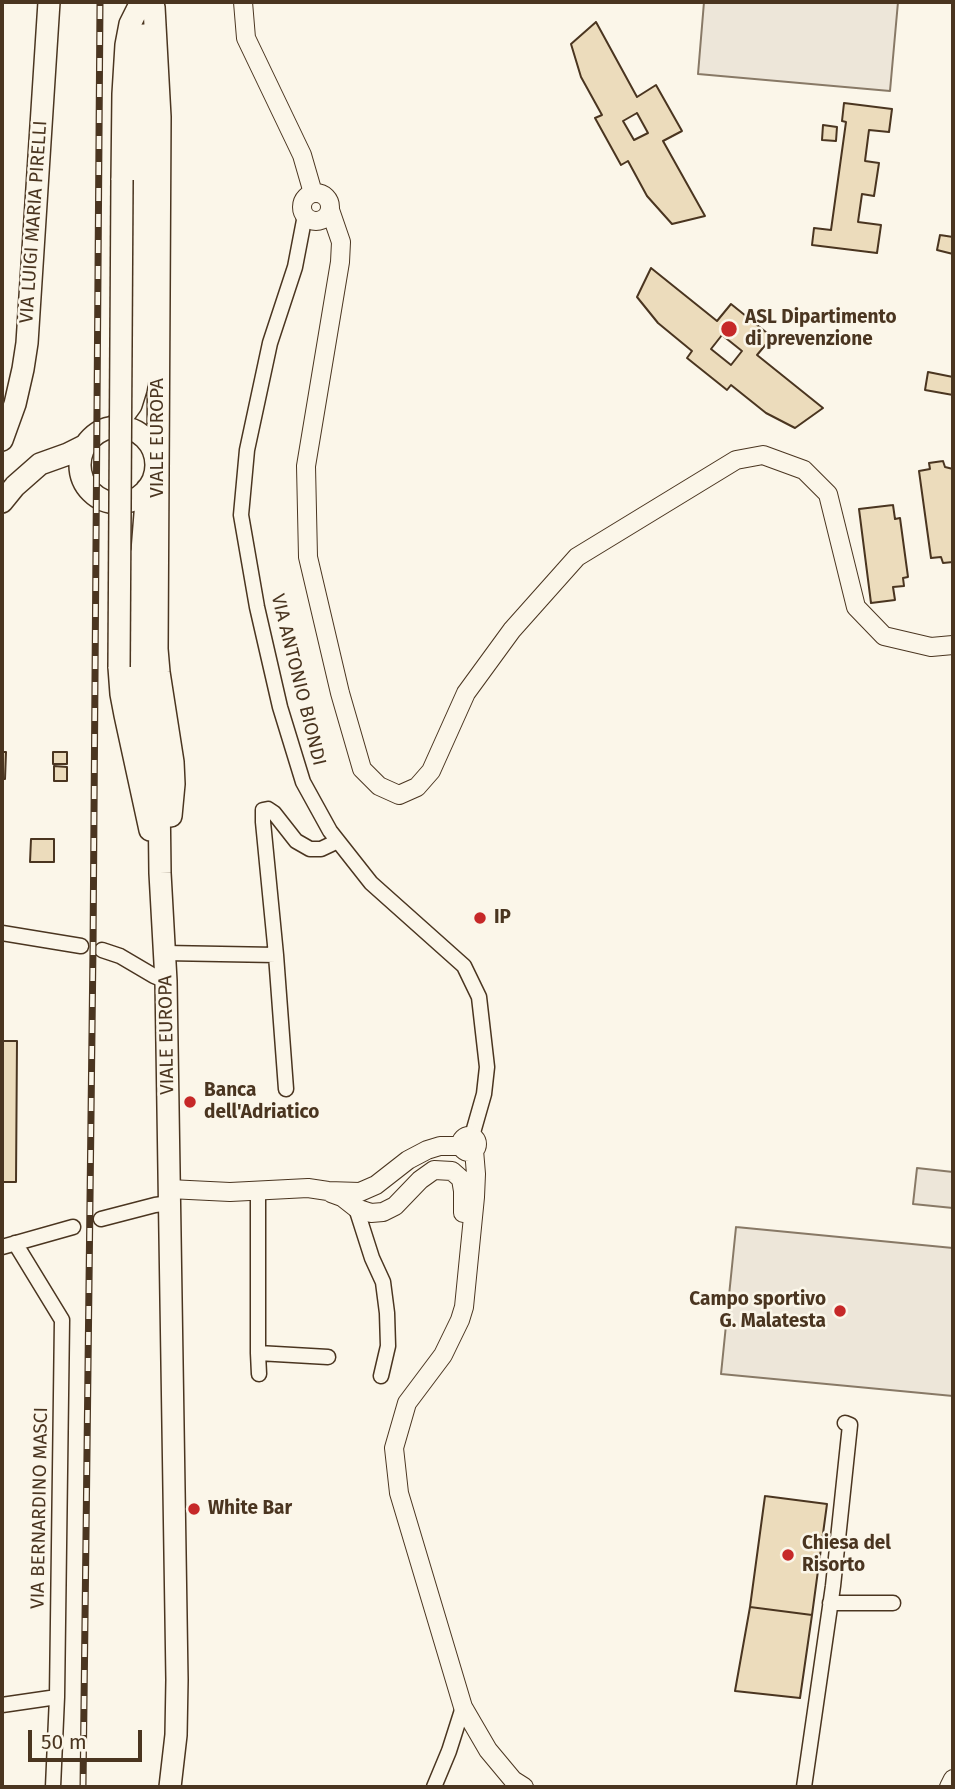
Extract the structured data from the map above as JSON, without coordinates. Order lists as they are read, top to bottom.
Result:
{
  "streets": {
    "main road": ["VIA LUIGI MARIA PIRELLI", "VIALE EUROPA"],
    "street": ["VIA ANTONIO BIONDI", "VIA BERNARDINO MASCI"]
  },
  "places": [
    "ASL Dipartimento di prevenzione",
    "IP",
    "Banca dell'Adriatico",
    "Campo sportivo G. Malatesta",
    "White Bar",
    "Chiesa del Risorto"
  ],
  "scale_bar": "50 m"
}
